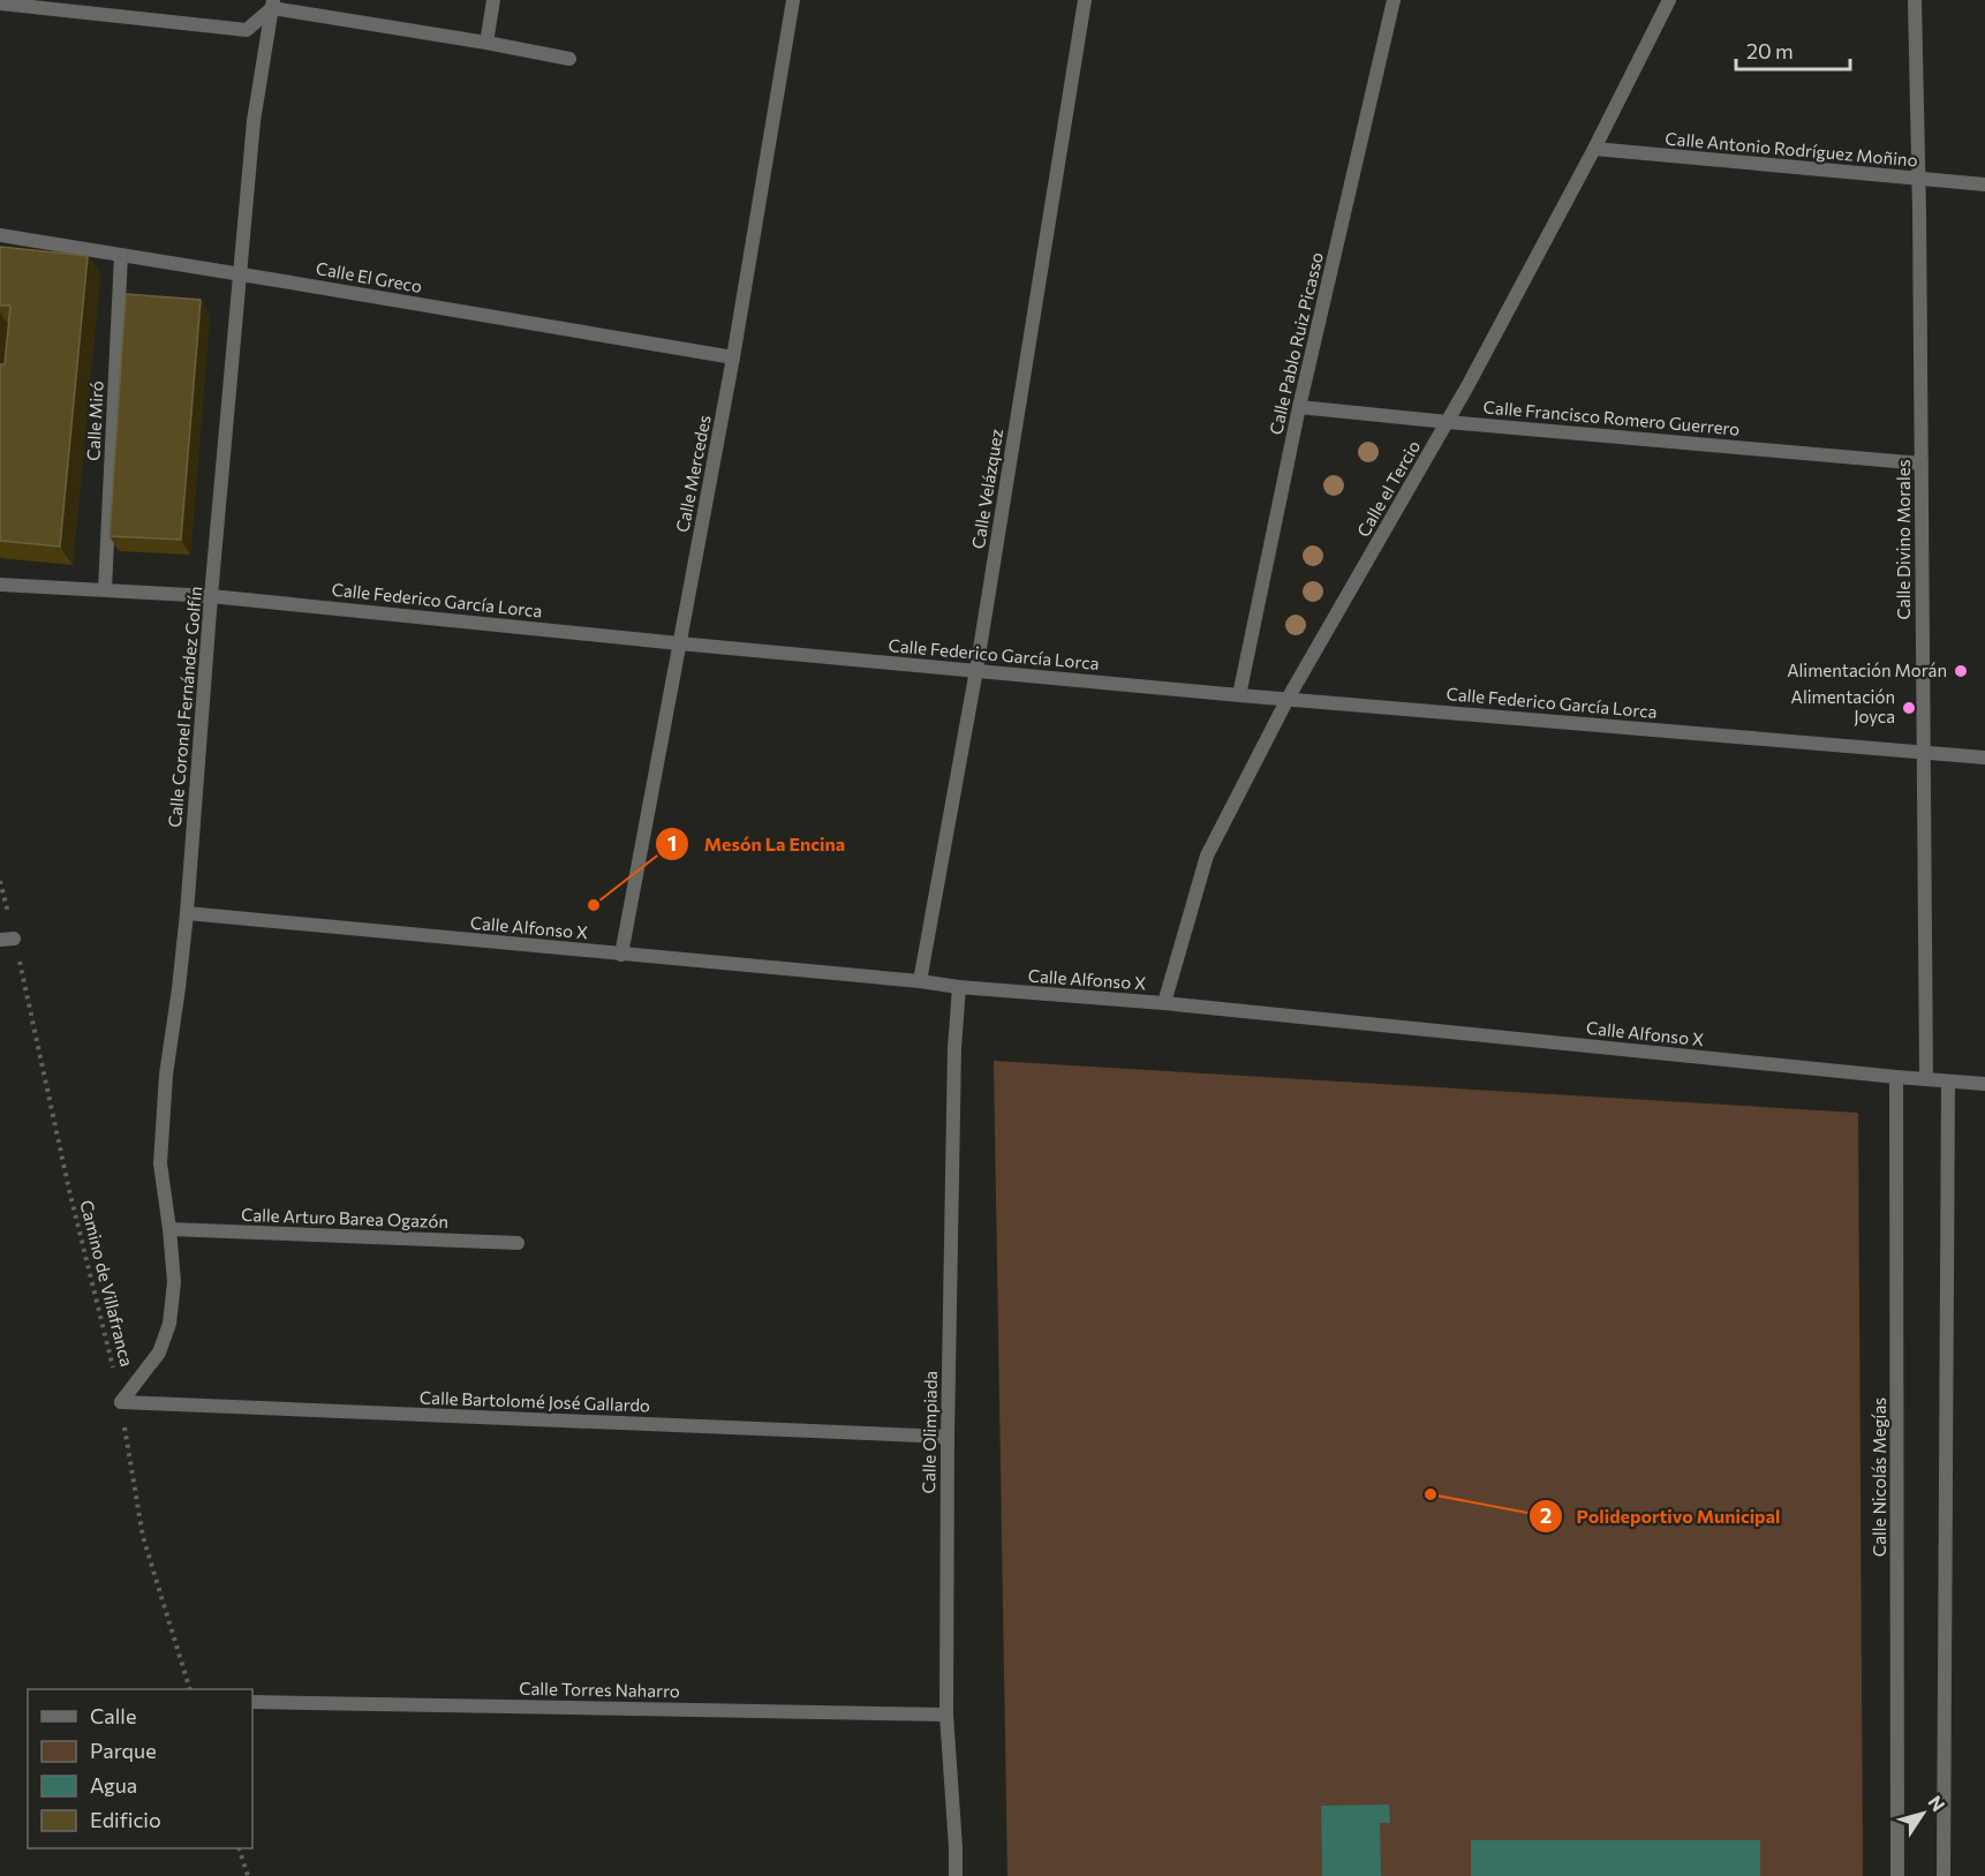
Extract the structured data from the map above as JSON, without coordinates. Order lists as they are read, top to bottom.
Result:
{
  "streets": {
    "street": [
      "Calle Antonio Rodríguez Moñino",
      "Calle El Greco",
      "Calle Pablo Ruiz Picasso",
      "Calle Francisco Romero Guerrero",
      "Calle Miró",
      "Calle Mercedes",
      "Calle Velázquez",
      "Calle el Tercio",
      "Calle Divino Morales",
      "Calle Federico García Lorca",
      "Calle Coronel Fernández Golfín",
      "Calle Alfonso X",
      "Calle Arturo Barea Ogazón",
      "Calle Bartolomé José Gallardo",
      "Calle Olimpiada",
      "Calle Nicolás Megías",
      "Calle Torres Naharro"
    ],
    "path": ["Camino de Villafranca"]
  },
  "crossings": [
    ["Calle Antonio Rodríguez Moñino", "Calle el Tercio"],
    ["Calle Antonio Rodríguez Moñino", "Calle Divino Morales"],
    ["Calle El Greco", "Calle Miró"],
    ["Calle El Greco", "Calle Mercedes"],
    ["Calle El Greco", "Calle Coronel Fernández Golfín"],
    ["Calle Pablo Ruiz Picasso", "Calle Francisco Romero Guerrero"],
    ["Calle Pablo Ruiz Picasso", "Calle Federico García Lorca"],
    ["Calle Francisco Romero Guerrero", "Calle el Tercio"],
    ["Calle Francisco Romero Guerrero", "Calle Divino Morales"],
    ["Calle Miró", "Calle Federico García Lorca"],
    ["Calle Mercedes", "Calle Federico García Lorca"],
    ["Calle Mercedes", "Calle Alfonso X"],
    ["Calle Velázquez", "Calle Federico García Lorca"],
    ["Calle Velázquez", "Calle Alfonso X"],
    ["Calle el Tercio", "Calle Federico García Lorca"],
    ["Calle el Tercio", "Calle Alfonso X"],
    ["Calle Divino Morales", "Calle Federico García Lorca"],
    ["Calle Divino Morales", "Calle Alfonso X"],
    ["Calle Federico García Lorca", "Calle Coronel Fernández Golfín"],
    ["Calle Coronel Fernández Golfín", "Calle Alfonso X"],
    ["Calle Coronel Fernández Golfín", "Calle Arturo Barea Ogazón"],
    ["Calle Coronel Fernández Golfín", "Camino de Villafranca"],
    ["Calle Coronel Fernández Golfín", "Calle Bartolomé José Gallardo"],
    ["Calle Alfonso X", "Calle Olimpiada"],
    ["Calle Alfonso X", "Calle Nicolás Megías"],
    ["Camino de Villafranca", "Calle Bartolomé José Gallardo"],
    ["Calle Bartolomé José Gallardo", "Calle Olimpiada"],
    ["Calle Olimpiada", "Calle Torres Naharro"]
  ],
  "places": [
    "Alimentación Morán",
    "Alimentación Joyca",
    "Mesón La Encina",
    "Polideportivo Municipal"
  ],
  "legend": [
    "Calle",
    "Parque",
    "Agua",
    "Edificio"
  ],
  "scale_bar": "20 m",
  "north": "top right"
}
